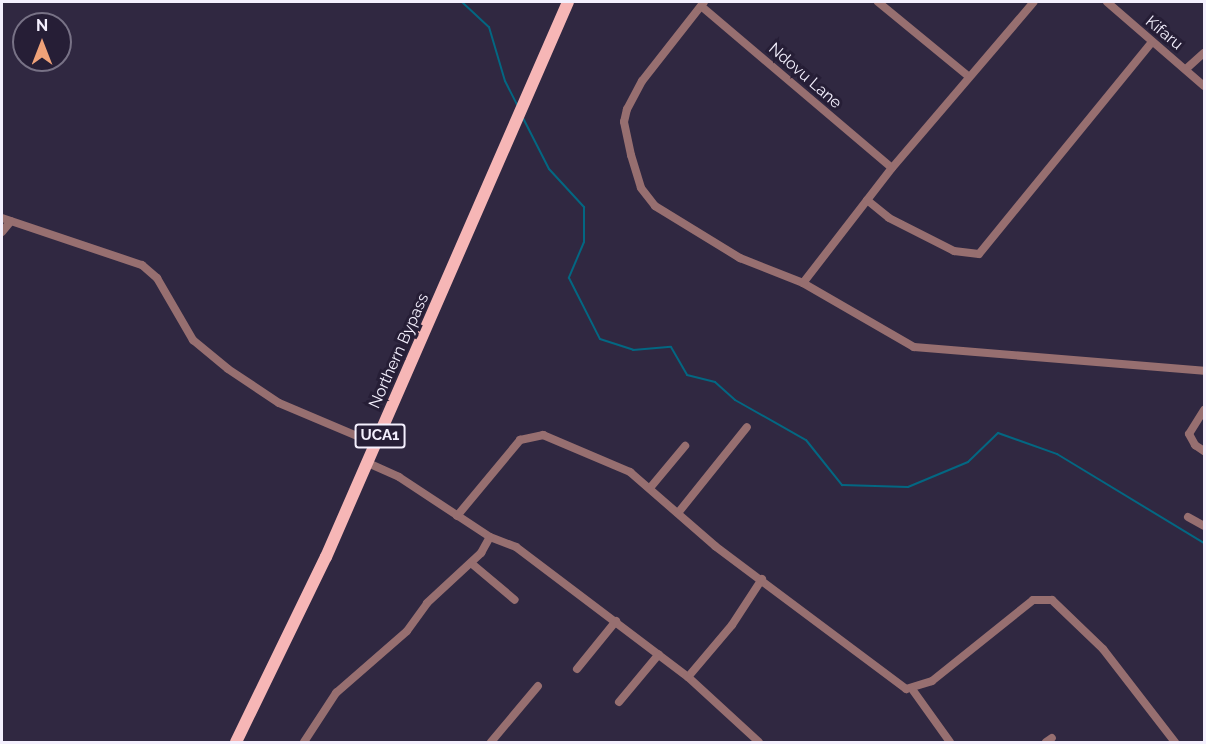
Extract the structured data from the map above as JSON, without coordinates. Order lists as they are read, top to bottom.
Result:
{
  "streets": {
    "main road": ["Northern Bypass", "UCA1"],
    "street": ["Kifaru", "Ndovu Lane"]
  },
  "north": "top"
}
